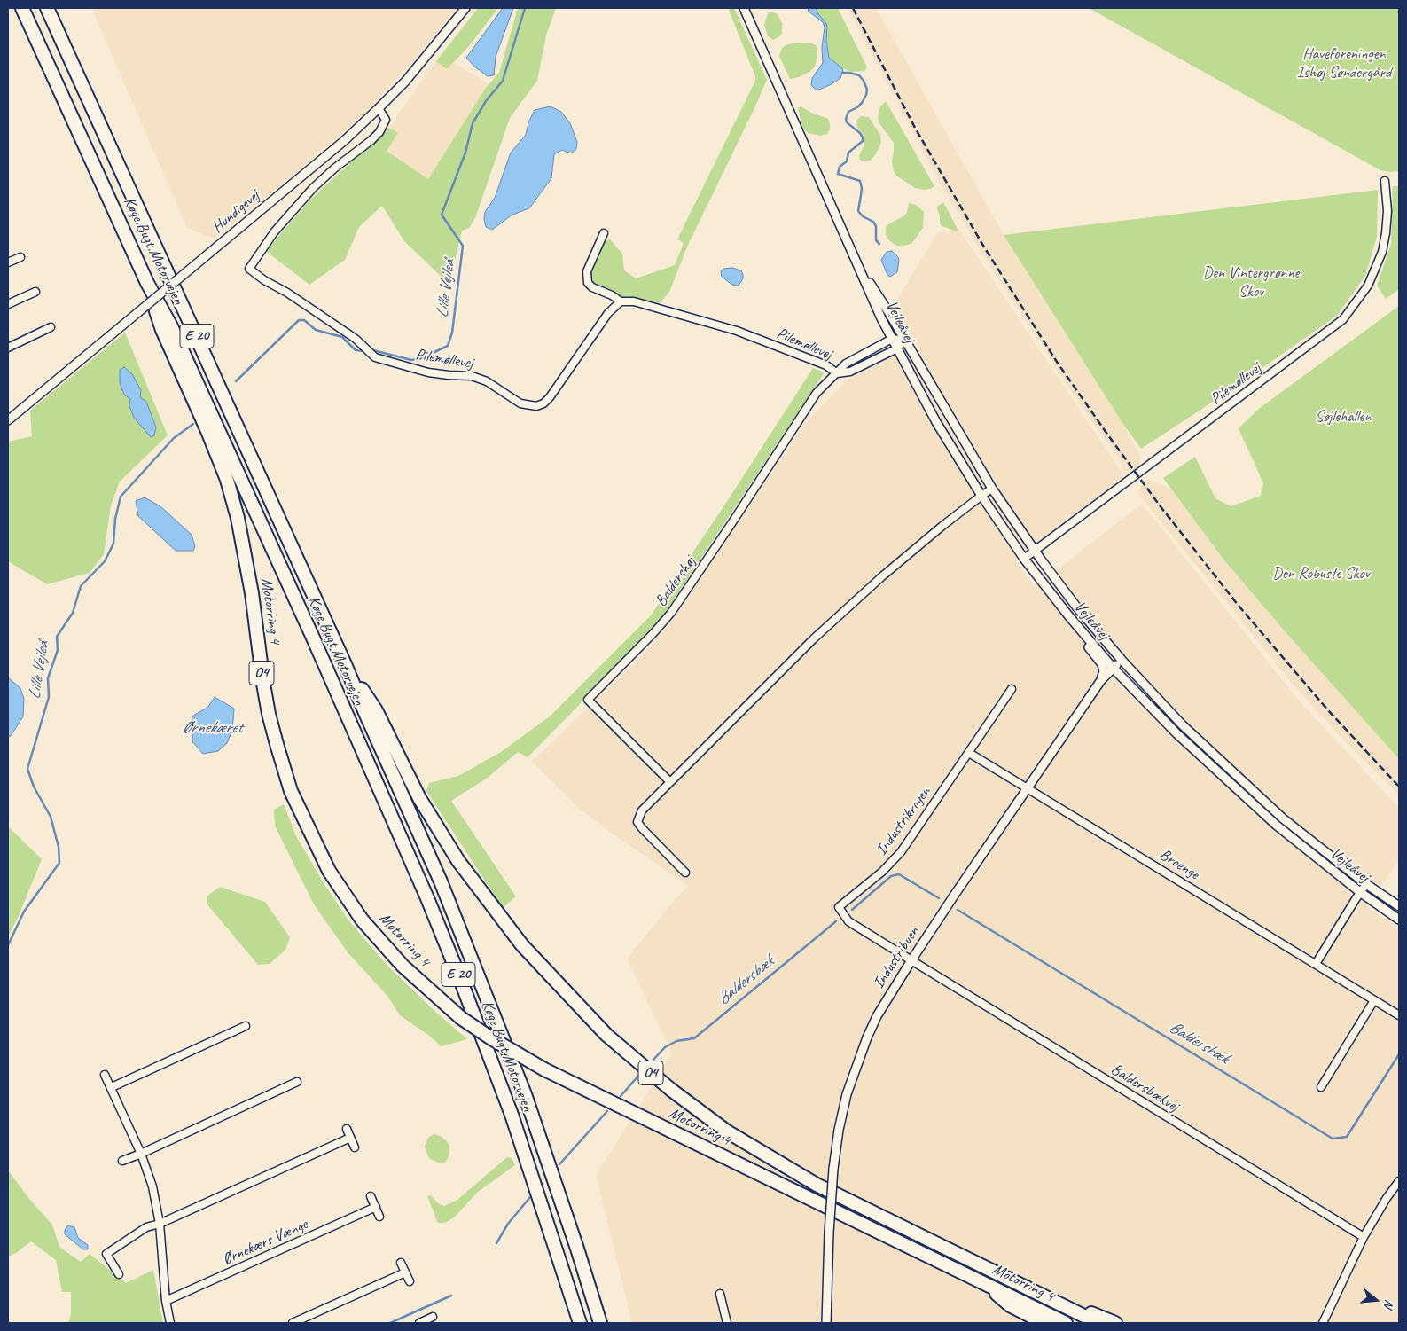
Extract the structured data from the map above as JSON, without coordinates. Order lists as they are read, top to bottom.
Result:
{
  "streets": {
    "highway": [
      "Køge Bugt Motorvejen",
      "E 20",
      "Motorring 4",
      "O4"
    ],
    "street": [
      "Hundigevej",
      "Vejleåvej",
      "Pilemøllevej",
      "Baldershøj",
      "Industrikrogen",
      "Broenge",
      "Industribuen",
      "Baldersbækvej",
      "Ørnekærs Vænge"
    ]
  },
  "crossings": [
    ["Hundigevej", "Pilemøllevej"],
    ["Køge Bugt Motorvejen", "Motorring 4"],
    ["Vejleåvej", "Pilemøllevej"],
    ["Vejleåvej", "Baldershøj"],
    ["Vejleåvej", "Industribuen"],
    ["Pilemøllevej", "Baldershøj"],
    ["Motorring 4", "O4"],
    ["Industrikrogen", "Industribuen"],
    ["Industrikrogen", "Baldersbækvej"],
    ["Broenge", "Industribuen"],
    ["Industribuen", "Baldersbækvej"]
  ],
  "water": ["Lille Vejleå", "Ørnekæret", "Baldersbæk"],
  "parks": [
    "Haveforeningen Ishøj Søndergård",
    "Den Vintergrønne Skov",
    "Søjlehallen",
    "Den Robuste Skov"
  ],
  "north": "right"
}
